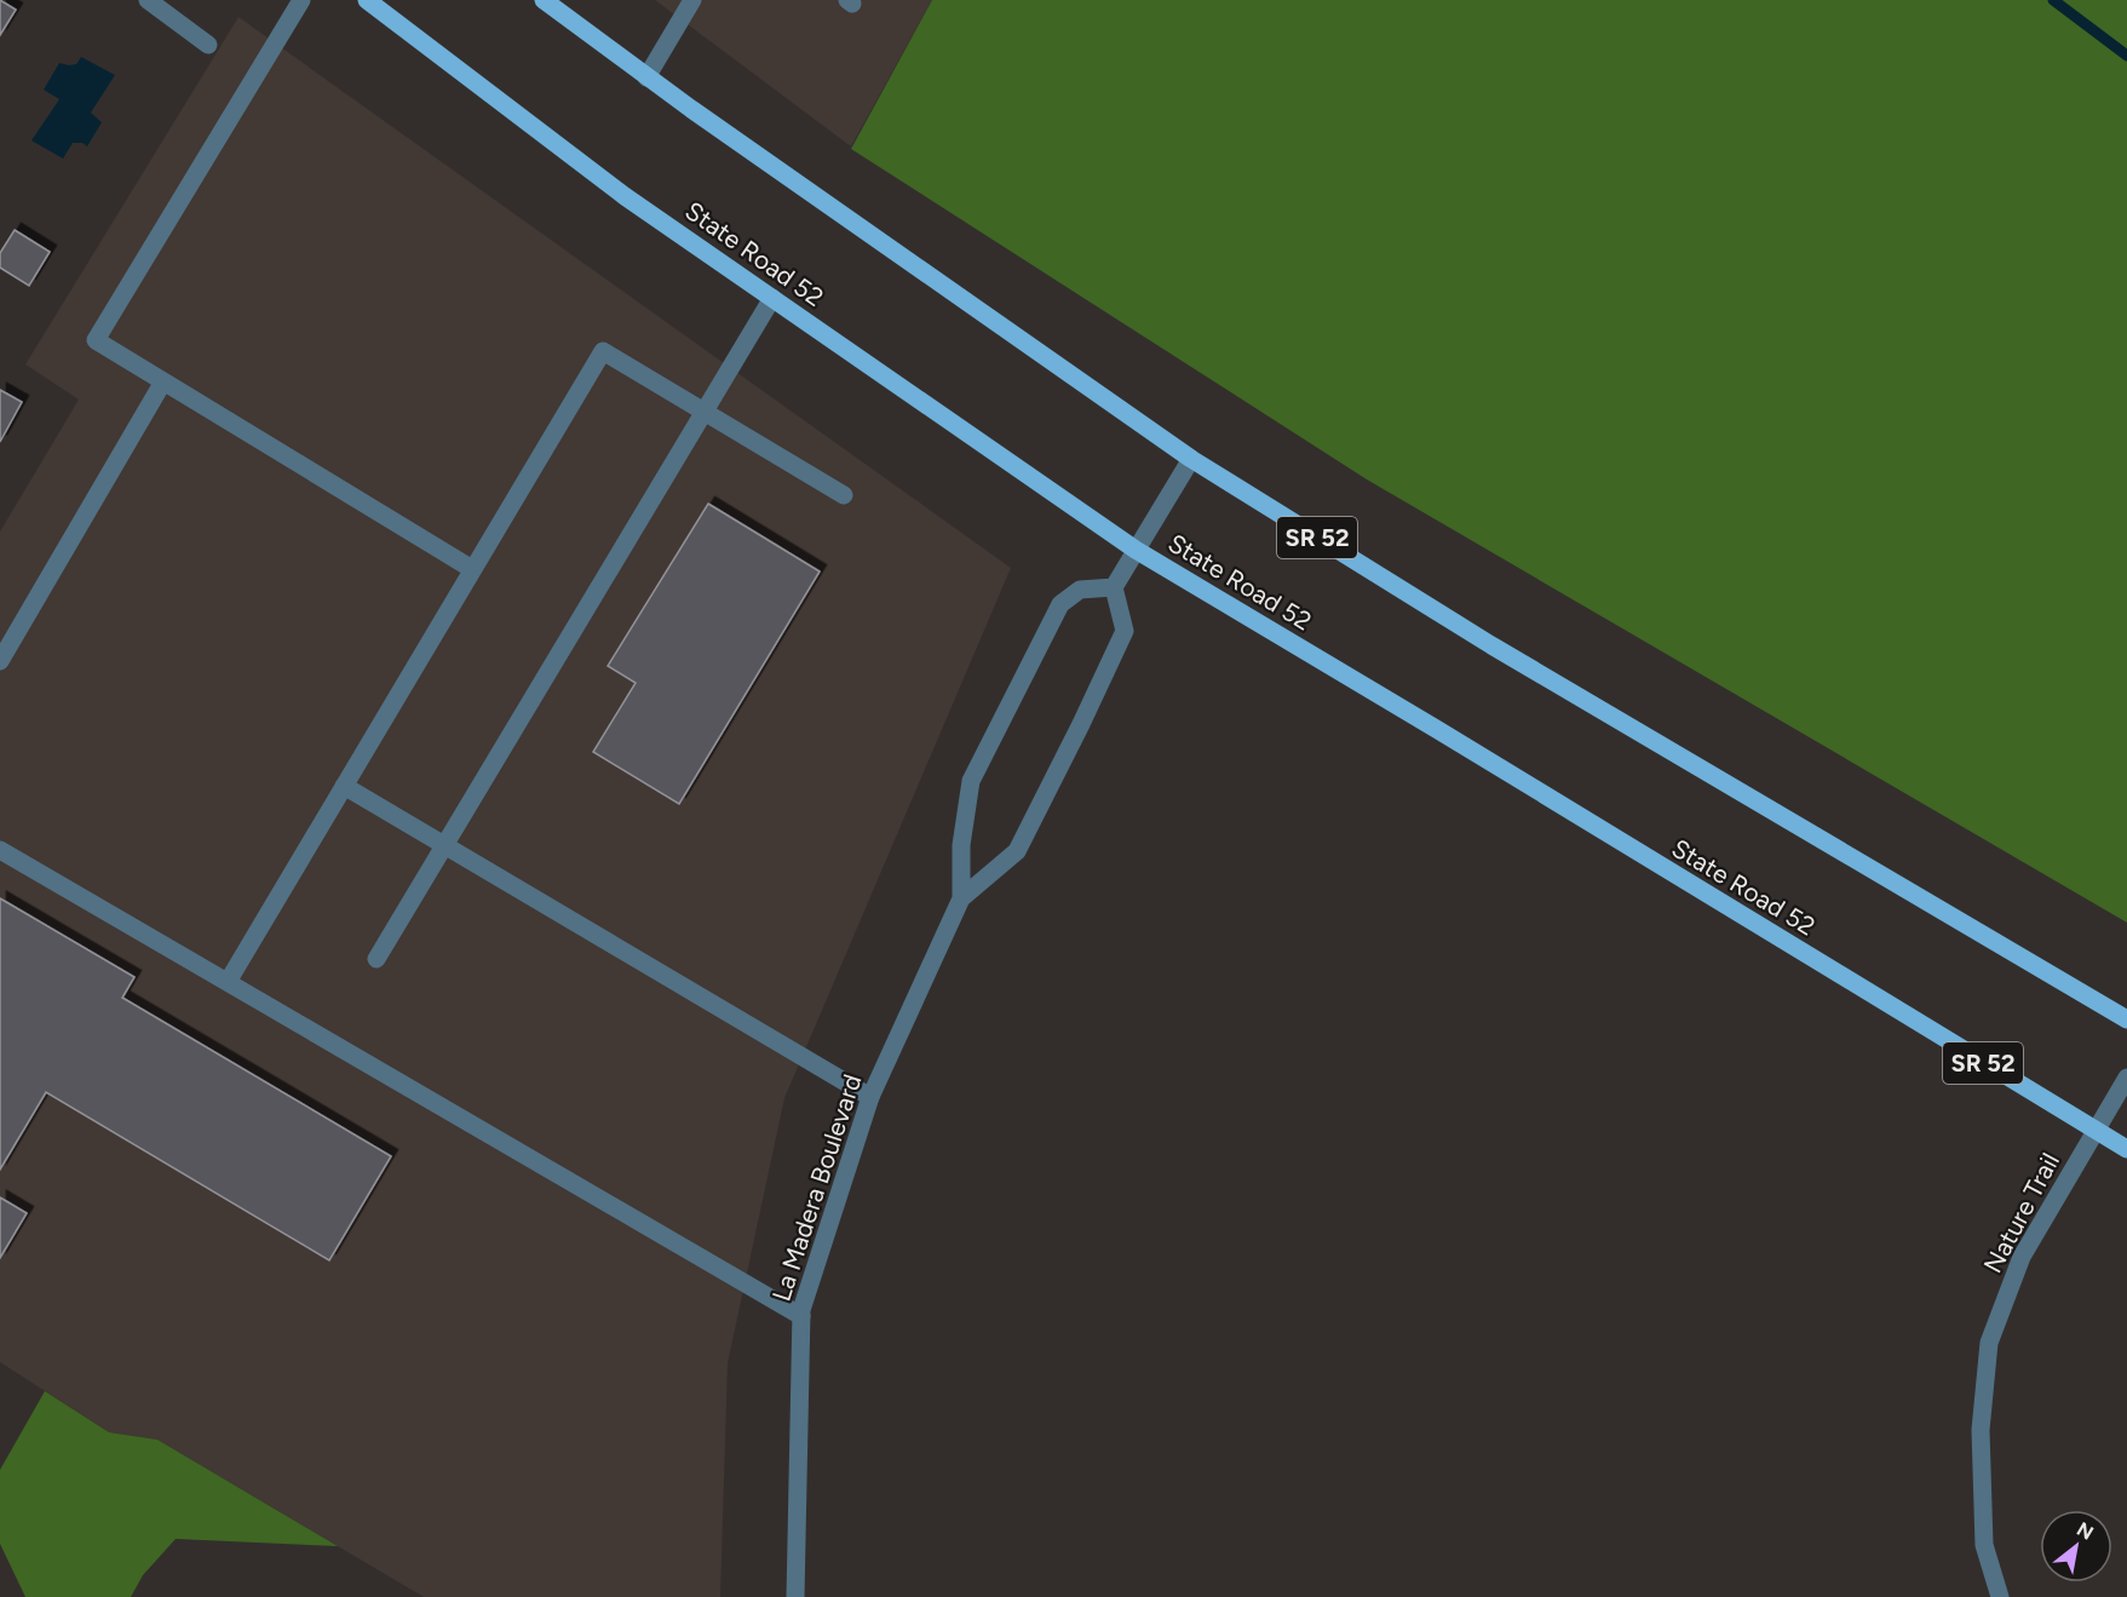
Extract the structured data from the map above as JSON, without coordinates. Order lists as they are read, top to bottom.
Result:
{
  "streets": {
    "main road": ["State Road 52", "SR 52"],
    "street": ["La Madera Boulevard", "Nature Trail"]
  },
  "crossings": [
    ["State Road 52", "Nature Trail"]
  ],
  "north": "top right"
}
